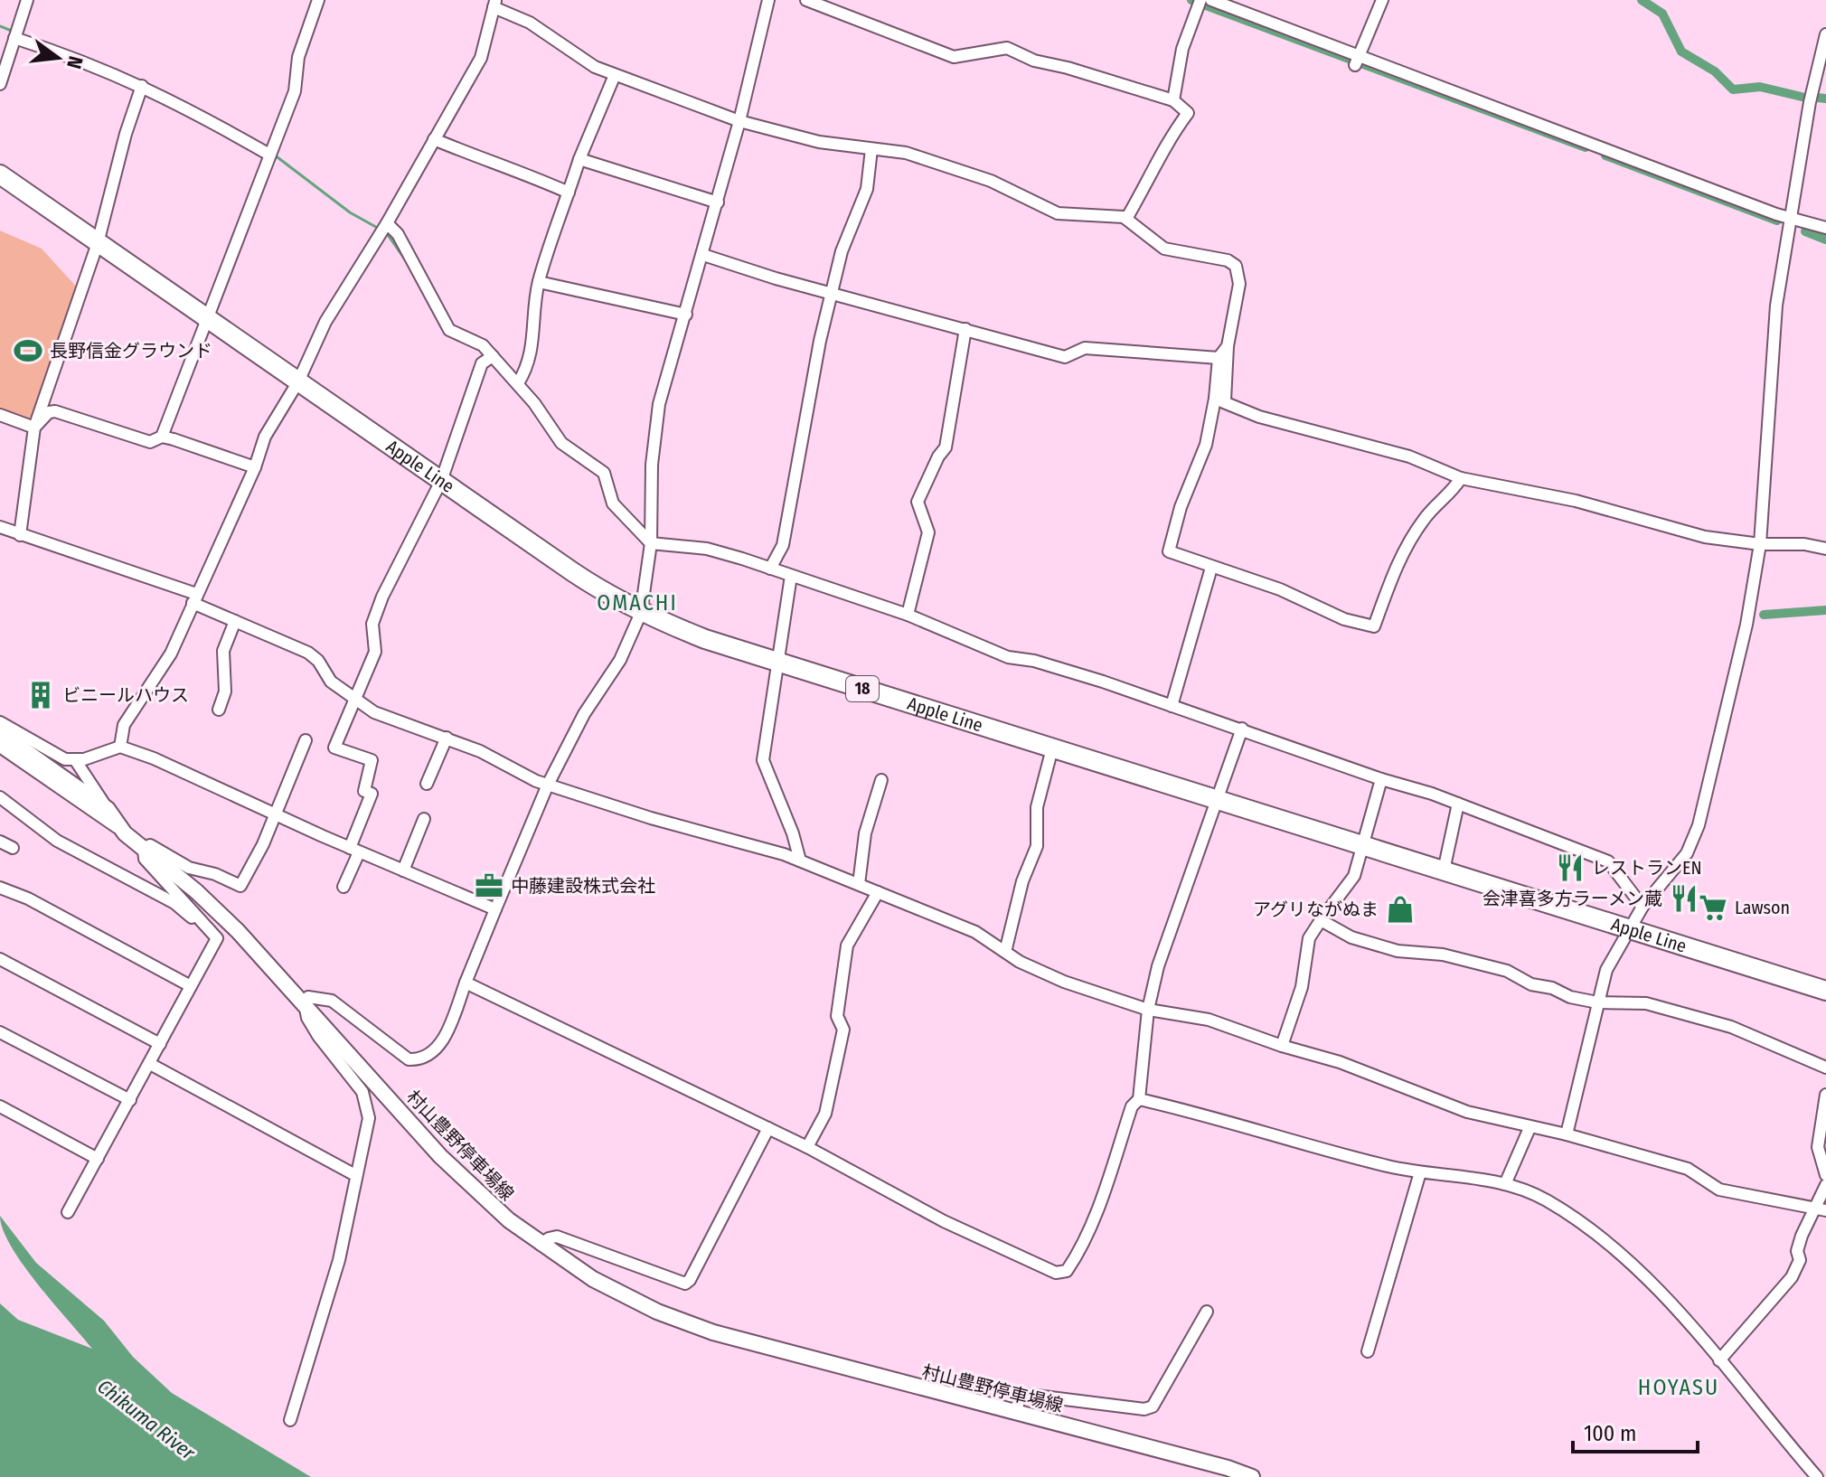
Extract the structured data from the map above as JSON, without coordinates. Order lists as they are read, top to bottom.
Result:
{
  "streets": {
    "highway": ["Apple Line", "18"],
    "main road": ["村山豊野停車場線"]
  },
  "districts": ["OMACHI", "HOYASU"],
  "water": ["Chikuma River"],
  "places": {
    "sports": ["長野信金グラウンド"],
    "building": ["ビニールハウス"],
    "restaurant": ["レストランEN", "会津喜多方ラーメン蔵"],
    "office": ["中藤建設株式会社"],
    "supermarket": ["Lawson"],
    "shop": ["アグリながぬま"]
  },
  "scale_bar": "100 m",
  "north": "right"
}
